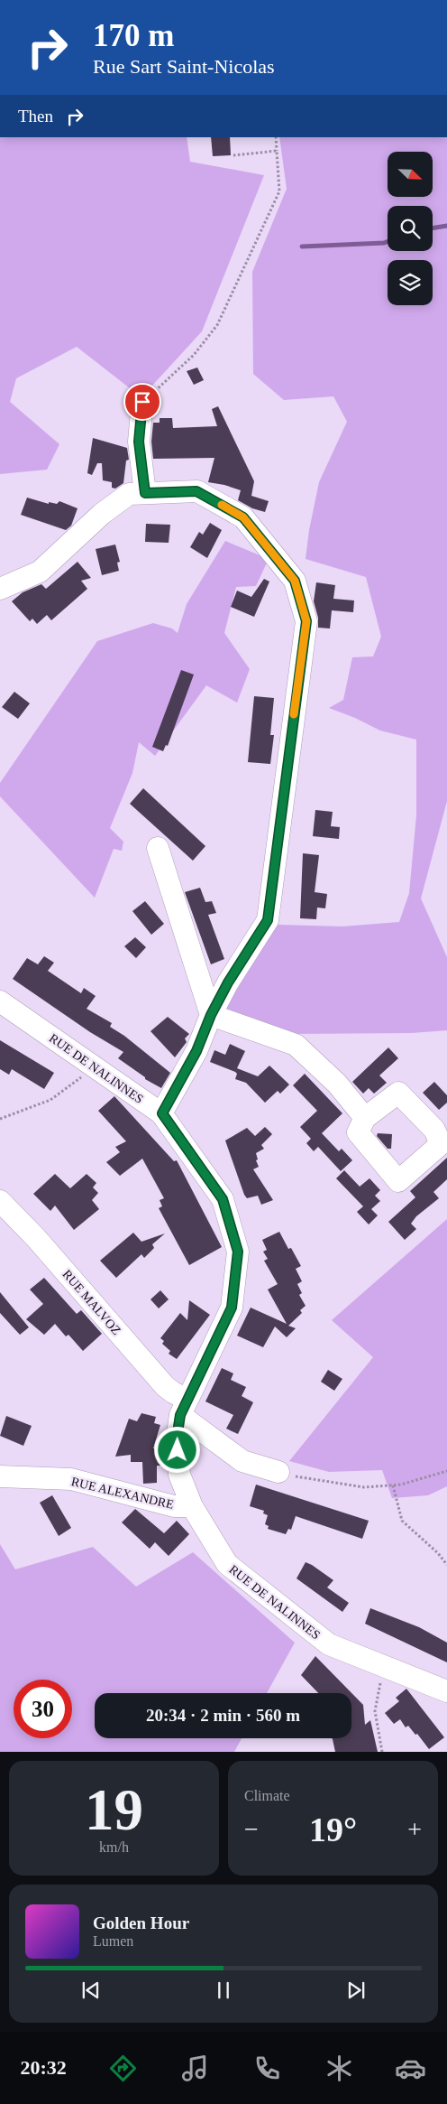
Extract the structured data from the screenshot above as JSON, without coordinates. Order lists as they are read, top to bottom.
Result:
{
  "streets": {
    "street": ["RUE DE NALINNES", "RUE MALVOZ", "RUE ALEXANDRE"]
  },
  "crossings": [
    ["RUE DE NALINNES", "RUE MALVOZ"],
    ["RUE DE NALINNES", "RUE ALEXANDRE"]
  ],
  "north": "bottom right",
  "page": {
    "turn": ["170 m", "Rue Sart Saint-Nicolas"],
    "then": "Then",
    "limit": "30",
    "trip": "20:34 · 2 min · 560 m",
    "tile": [
      ["19", "km/h"],
      "Climate"
    ],
    "heat": ["−", "19°", "+"],
    "song": ["Golden Hour", "Lumen"],
    "tabs": "20:32"
  }
}
